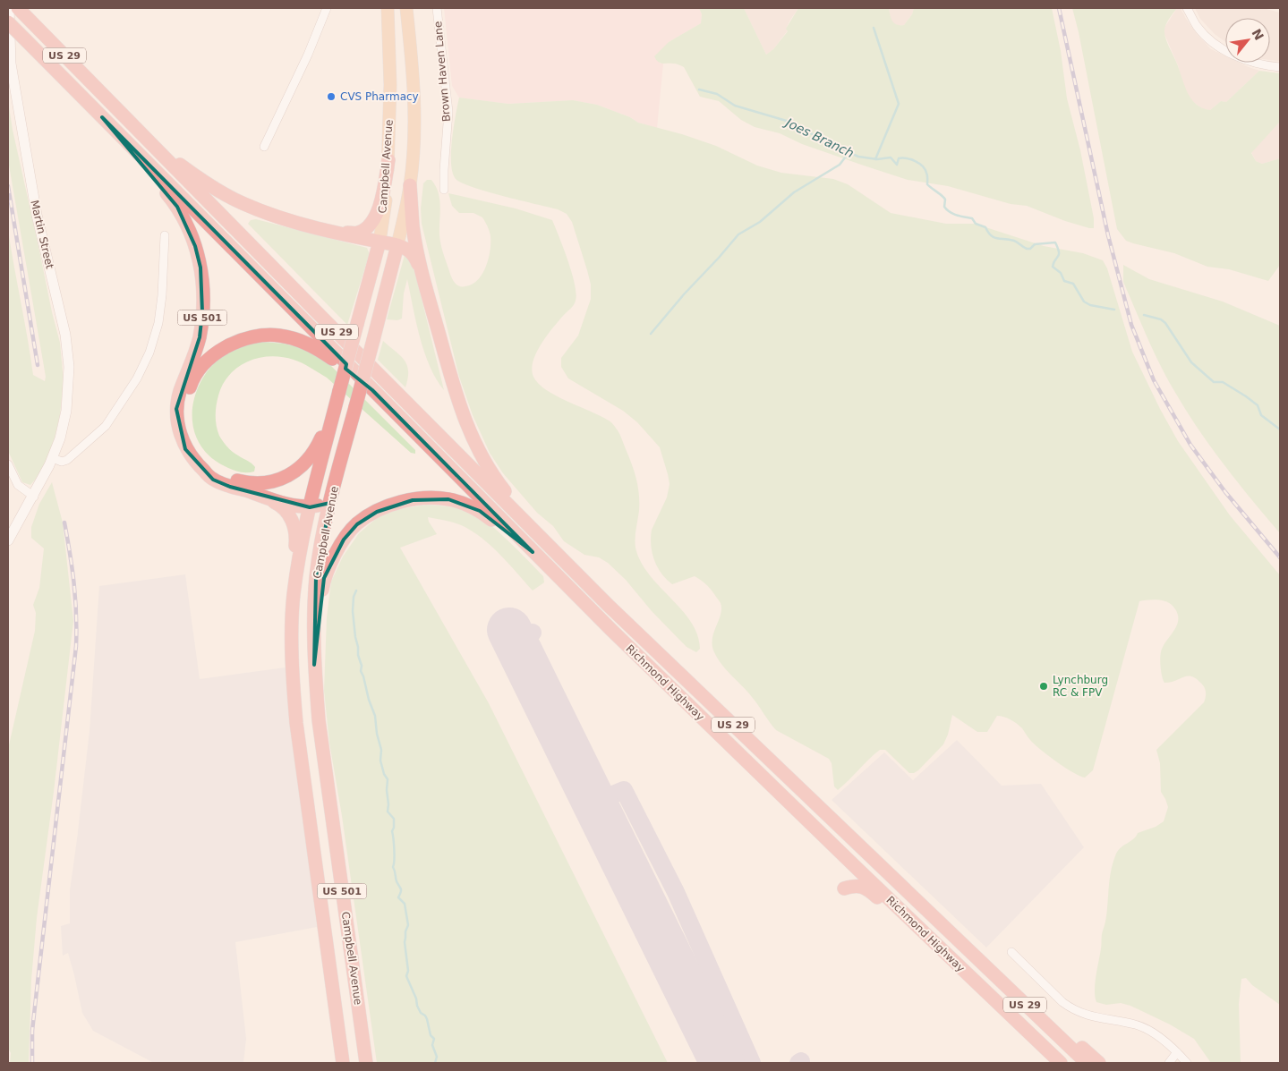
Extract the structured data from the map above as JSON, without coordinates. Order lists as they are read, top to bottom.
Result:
{
  "streets": {
    "highway": [
      "US 29",
      "Campbell Avenue",
      "US 501",
      "Richmond Highway"
    ],
    "street": ["Brown Haven Lane", "Martin Street"]
  },
  "crossings": [
    ["US 29", "US 501"],
    ["US 29", "Richmond Highway"],
    ["Campbell Avenue", "US 501"]
  ],
  "water": ["Joes Branch"],
  "places": ["CVS Pharmacy", "Lynchburg RC & FPV"],
  "north": "top right"
}
